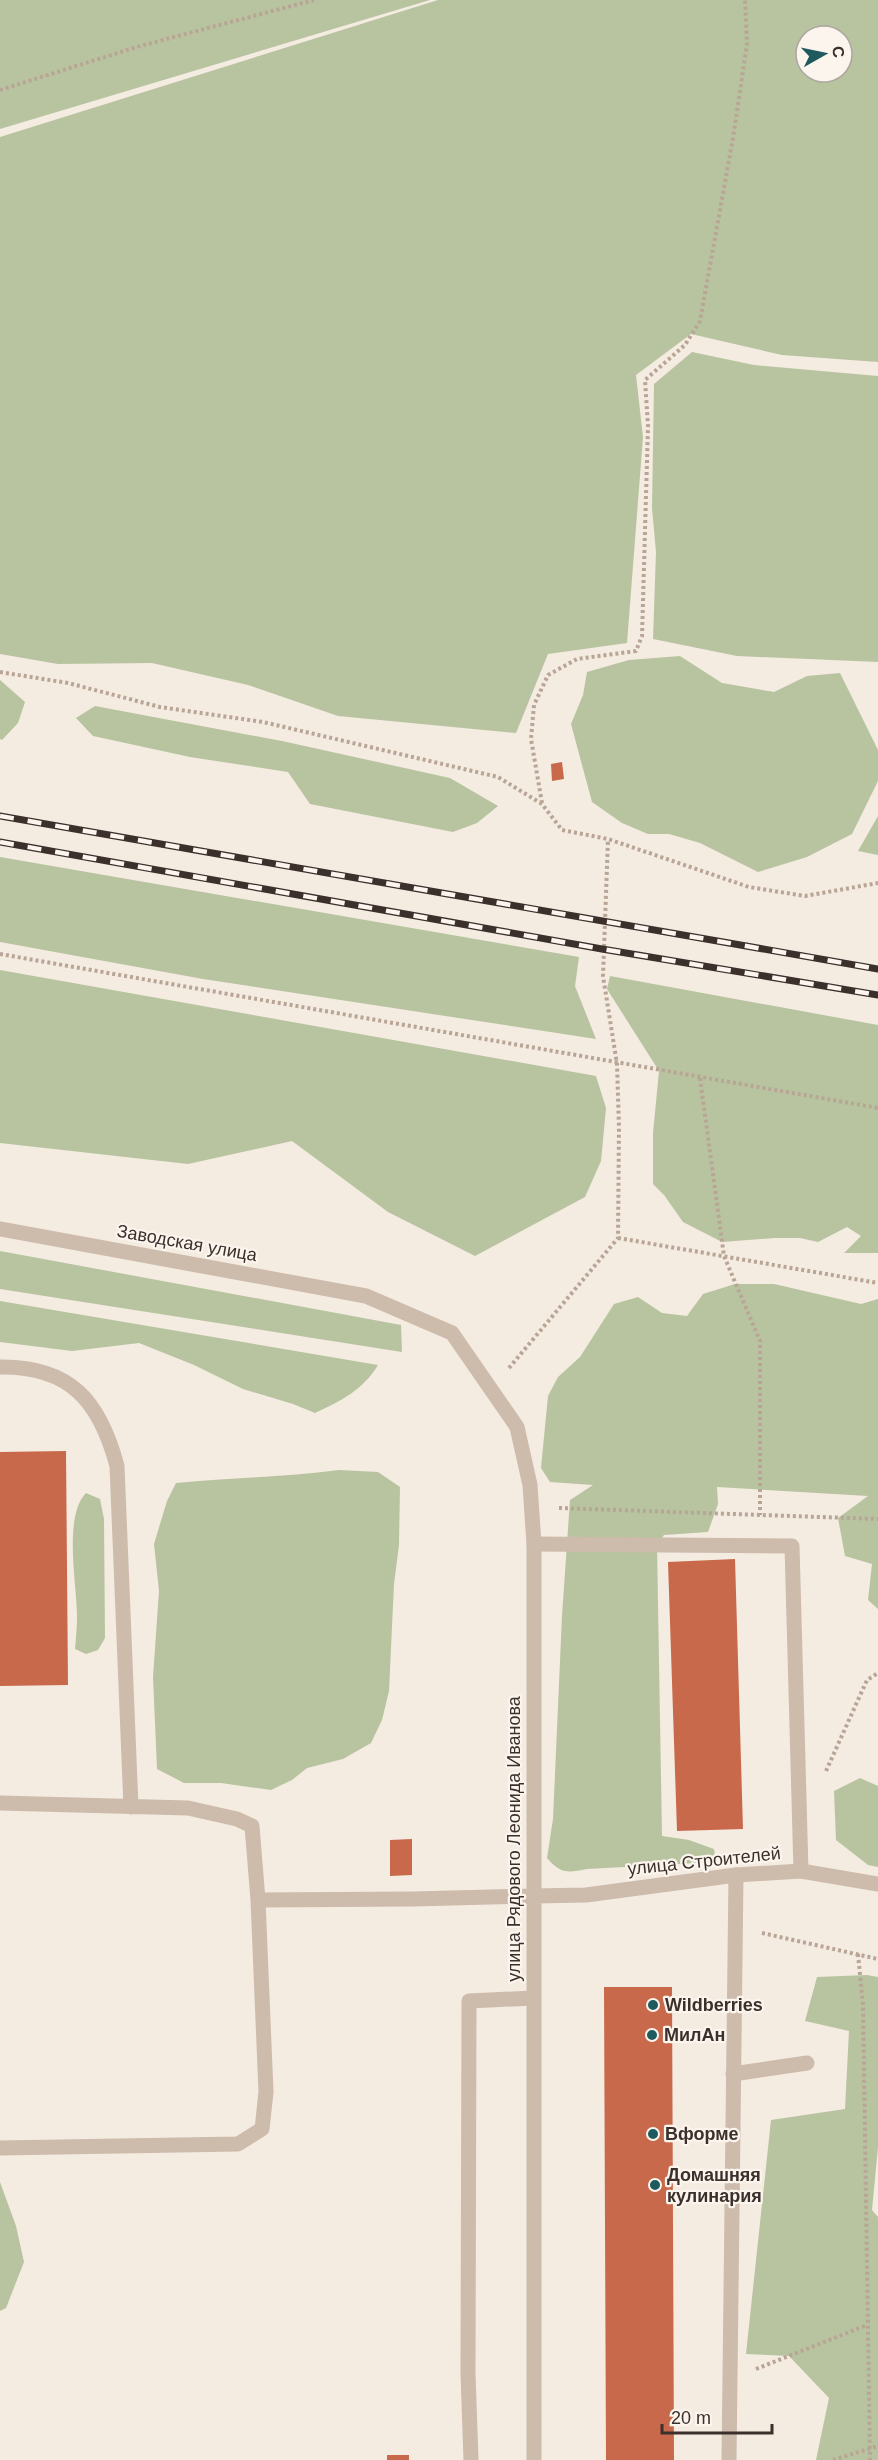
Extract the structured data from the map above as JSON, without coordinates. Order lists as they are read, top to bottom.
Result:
{
  "streets": {
    "street": ["Заводская улица", "улица Рядового Леонида Иванова", "улица Строителей"]
  },
  "crossings": [
    ["Заводская улица", "улица Рядового Леонида Иванова"],
    ["улица Рядового Леонида Иванова", "улица Строителей"]
  ],
  "places": [
    "Wildberries",
    "МилАн",
    "Вформе",
    "Домашняя кулинария"
  ],
  "scale_bar": "20 m",
  "north": "right"
}
